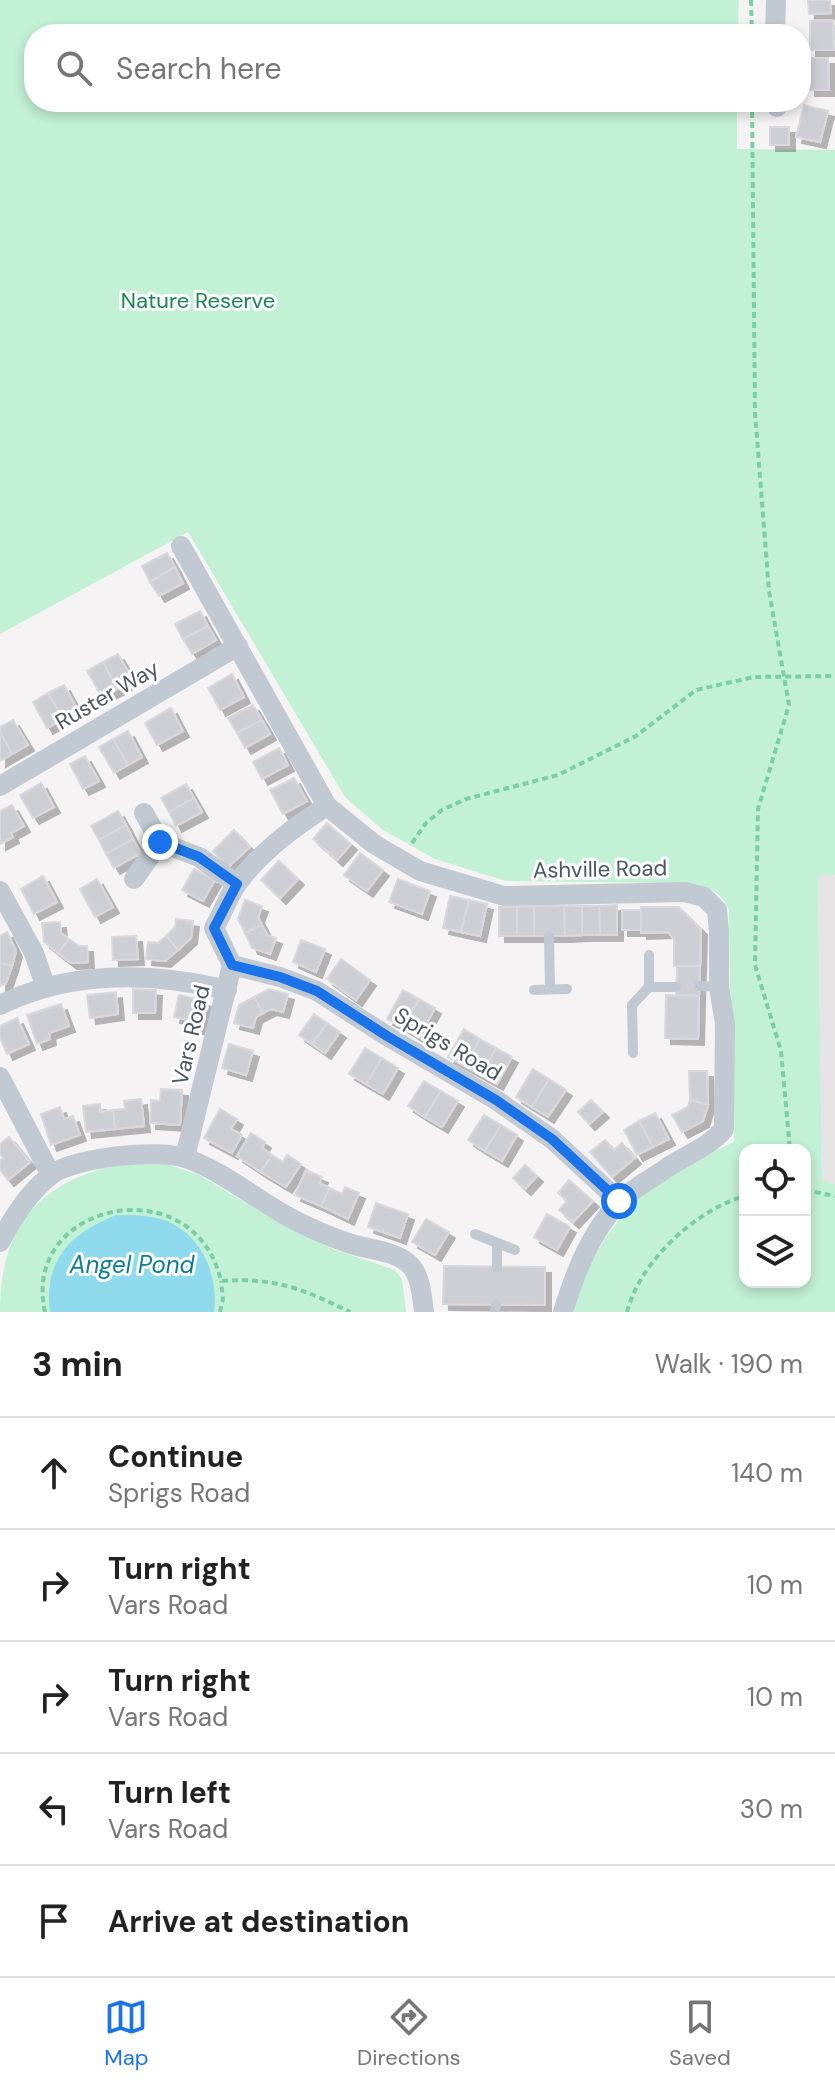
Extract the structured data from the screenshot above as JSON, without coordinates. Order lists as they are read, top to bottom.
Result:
{
  "streets": {
    "street": [
      "Ruster Way",
      "Ashville Road",
      "Vars Road",
      "Sprigs Road"
    ]
  },
  "crossings": [
    ["Ruster Way", "Ashville Road"],
    ["Ashville Road", "Vars Road"],
    ["Ashville Road", "Sprigs Road"],
    ["Vars Road", "Sprigs Road"]
  ],
  "water": ["Angel Pond"],
  "parks": ["Nature Reserve"],
  "page": {
    "search": "Search here",
    "heading": ["3 min", "Walk · 190 m"],
    "list": [
      ["Continue", "Sprigs Road", "140 m"],
      ["Turn right", "Vars Road", "10 m"],
      ["Turn right", "Vars Road", "10 m"],
      ["Turn left", "Vars Road", "30 m"],
      "Arrive at destination"
    ],
    "nav": ["Map", "Directions", "Saved"]
  }
}
